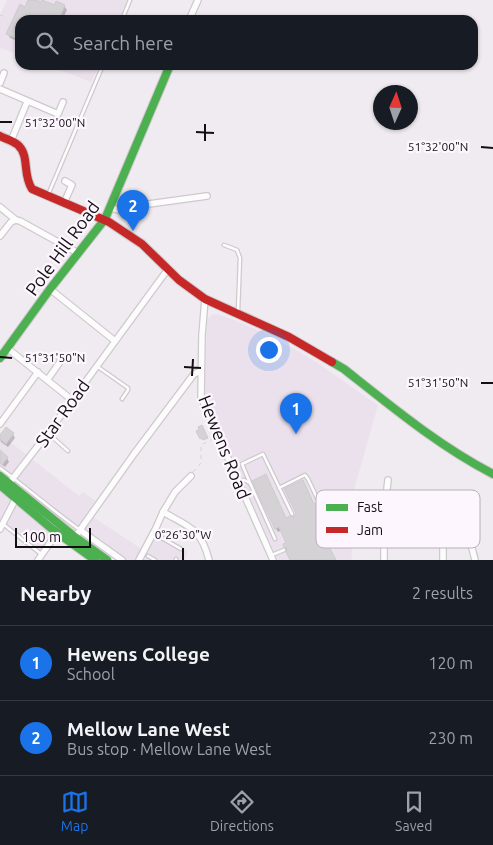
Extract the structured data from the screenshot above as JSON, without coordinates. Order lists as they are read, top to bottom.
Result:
{
  "streets": {
    "street": ["Pole Hill Road", "Star Road", "Hewens Road"]
  },
  "legend": ["Fast", "Jam"],
  "scale_bar": "100 m",
  "north": "top",
  "page": {
    "search": "Search here",
    "pins": ["2", "1"],
    "scale": "100 m",
    "heading": ["Nearby", "2 results"],
    "list": [
      {
        "mark": "1",
        "name": "Hewens College",
        "note": "School",
        "value": "120 m"
      },
      {
        "mark": "2",
        "name": "Mellow Lane West",
        "note": "Bus stop · Mellow Lane West",
        "value": "230 m"
      }
    ],
    "nav": ["Map", "Directions", "Saved"]
  },
  "coordinates": ["51°32'00\"N", "51°31'50\"N", "0°26'30\"W"]
}
